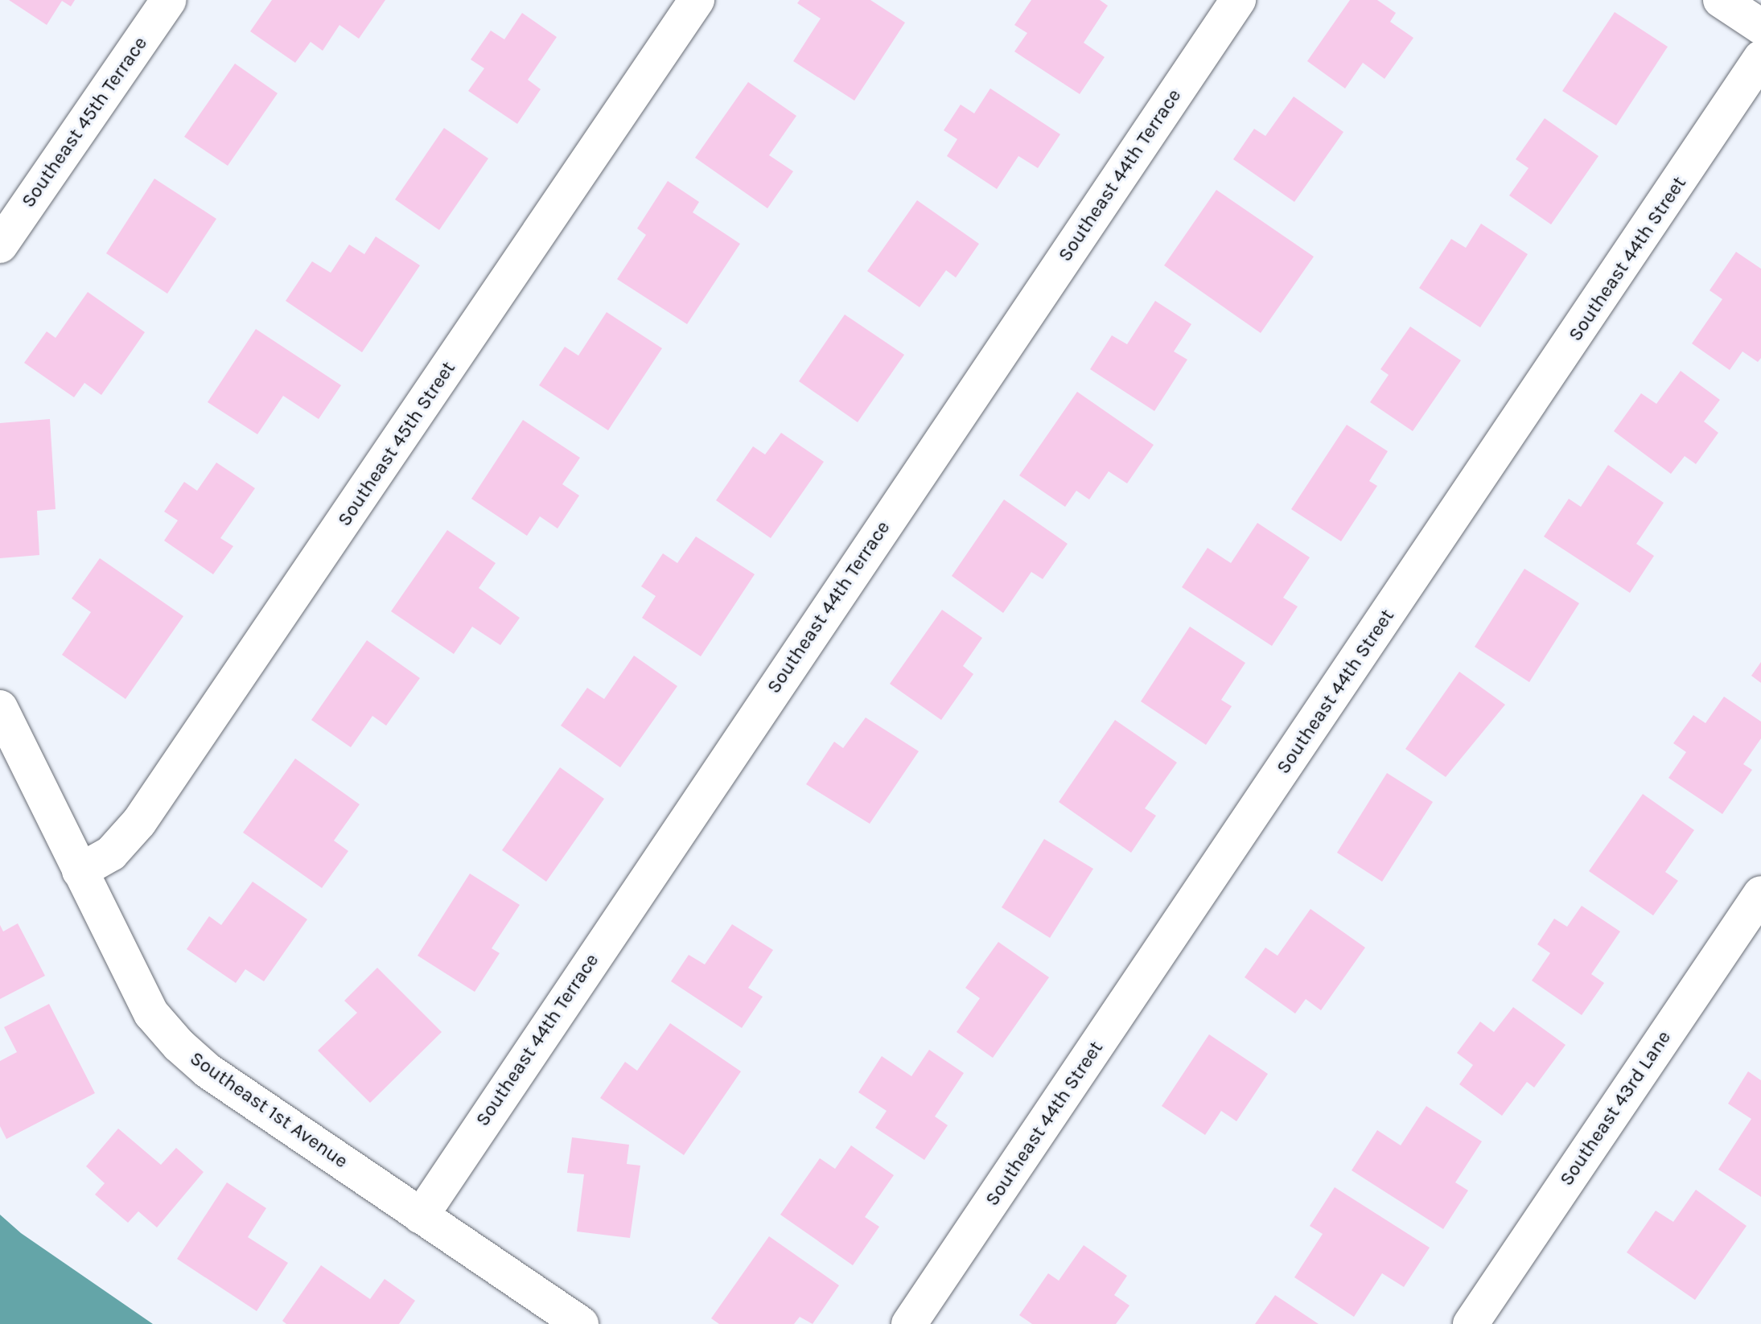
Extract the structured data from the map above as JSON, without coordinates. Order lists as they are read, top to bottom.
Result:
{
  "streets": {
    "street": [
      "Southeast 45th Terrace",
      "Southeast 44th Terrace",
      "Southeast 44th Street",
      "Southeast 45th Street",
      "Southeast 43rd Lane",
      "Southeast 1st Avenue"
    ]
  },
  "crossings": [
    ["Southeast 44th Terrace", "Southeast 1st Avenue"],
    ["Southeast 45th Street", "Southeast 1st Avenue"]
  ]
}
